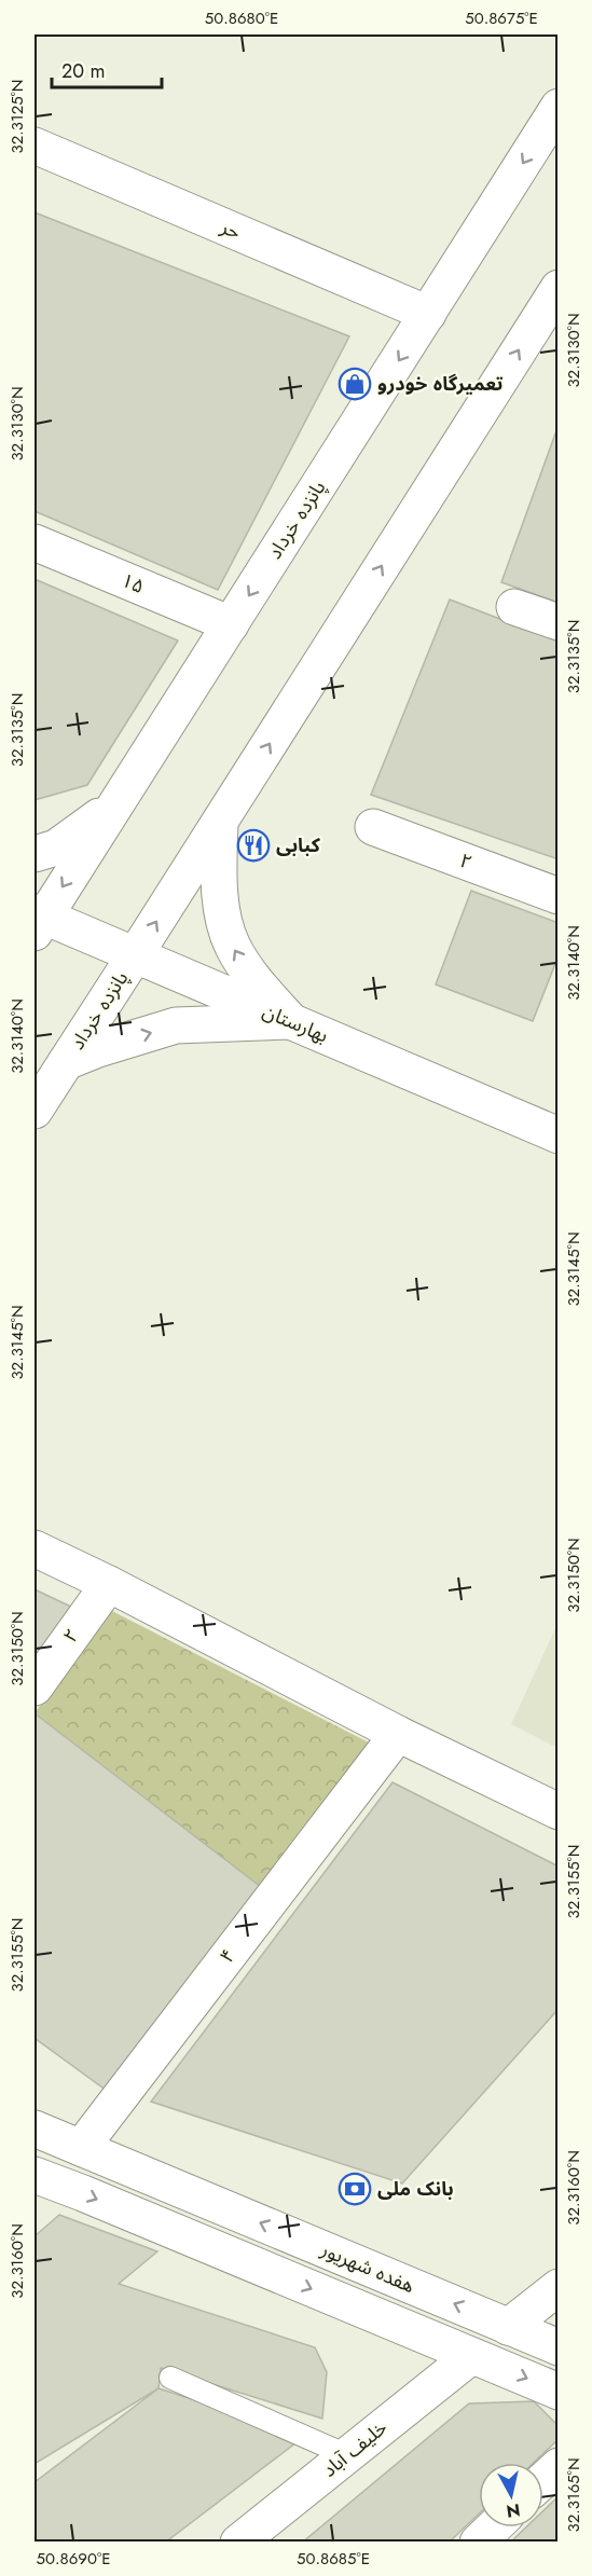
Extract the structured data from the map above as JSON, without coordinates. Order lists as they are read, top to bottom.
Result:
{
  "streets": {
    "main road": [
      "حر",
      "پانزده خرداد",
      "۱۵",
      "۲",
      "بهارستان",
      "۴",
      "هفده شهریور",
      "خلیف آباد"
    ]
  },
  "crossings": [
    ["حر", "پانزده خرداد"],
    ["پانزده خرداد", "۱۵"],
    ["پانزده خرداد", "بهارستان"],
    ["۴", "هفده شهریور"]
  ],
  "places": {
    "shop": ["تعمیرگاه خودرو"],
    "restaurant": ["کبابی"],
    "bank": ["بانک ملی"]
  },
  "scale_bar": "20 m",
  "north": "bottom",
  "coordinates": [
    "50.8680°E",
    "50.8675°E",
    "32.3125°N",
    "32.3130°N",
    "32.3135°N",
    "32.3140°N",
    "32.3145°N",
    "32.3150°N",
    "32.3155°N",
    "32.3160°N",
    "32.3165°N",
    "50.8690°E",
    "50.8685°E"
  ]
}
